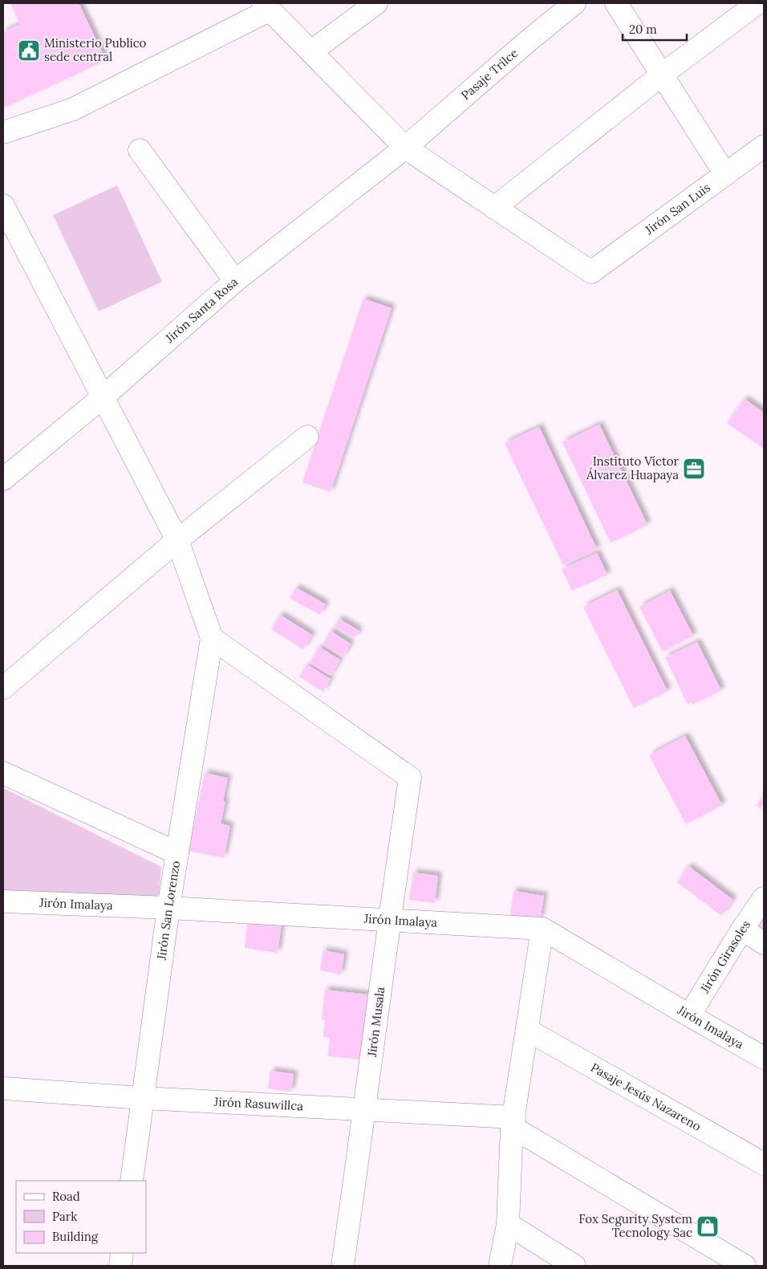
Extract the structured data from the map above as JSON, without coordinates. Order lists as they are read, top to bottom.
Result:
{
  "streets": {
    "street": [
      "Pasaje Trilce",
      "Jirón San Luis",
      "Jirón Santa Rosa",
      "Jirón Imalaya",
      "Jirón San Lorenzo",
      "Jirón Girasoles",
      "Jirón Musala",
      "Pasaje Jesús Nazareno",
      "Jirón Rasuwillca"
    ]
  },
  "crossings": [
    ["Pasaje Trilce", "Jirón Santa Rosa"],
    ["Jirón Imalaya", "Jirón San Lorenzo"],
    ["Jirón Imalaya", "Jirón Girasoles"],
    ["Jirón Imalaya", "Jirón Musala"],
    ["Jirón San Lorenzo", "Jirón Musala"],
    ["Jirón San Lorenzo", "Jirón Rasuwillca"],
    ["Jirón Musala", "Jirón Rasuwillca"]
  ],
  "places": {
    "public building": ["Ministerio Publico sede central"],
    "office": ["Instituto Víctor Álvarez Huapaya"],
    "shop": ["Fox Segurity System Tecnology Sac"]
  },
  "legend": ["Road", "Park", "Building"],
  "scale_bar": "20 m"
}
